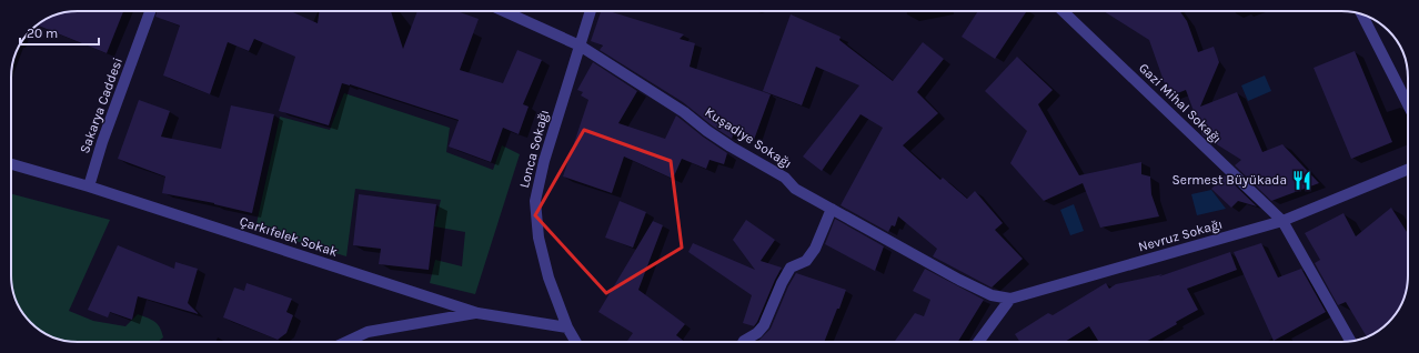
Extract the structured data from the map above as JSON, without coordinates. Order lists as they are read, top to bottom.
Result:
{
  "streets": {
    "street": [
      "Gazi Mihal Sokağı",
      "Sakarya Caddesi",
      "Kuşadiye Sokağı",
      "Lonca Sokağı",
      "Nevruz Sokağı",
      "Çarkıfelek Sokak"
    ]
  },
  "crossings": [
    ["Gazi Mihal Sokağı", "Nevruz Sokağı"],
    ["Sakarya Caddesi", "Çarkıfelek Sokak"],
    ["Kuşadiye Sokağı", "Lonca Sokağı"],
    ["Kuşadiye Sokağı", "Nevruz Sokağı"],
    ["Lonca Sokağı", "Çarkıfelek Sokak"]
  ],
  "places": {
    "restaurant": ["Sermest Büyükada"]
  },
  "scale_bar": "20 m"
}
